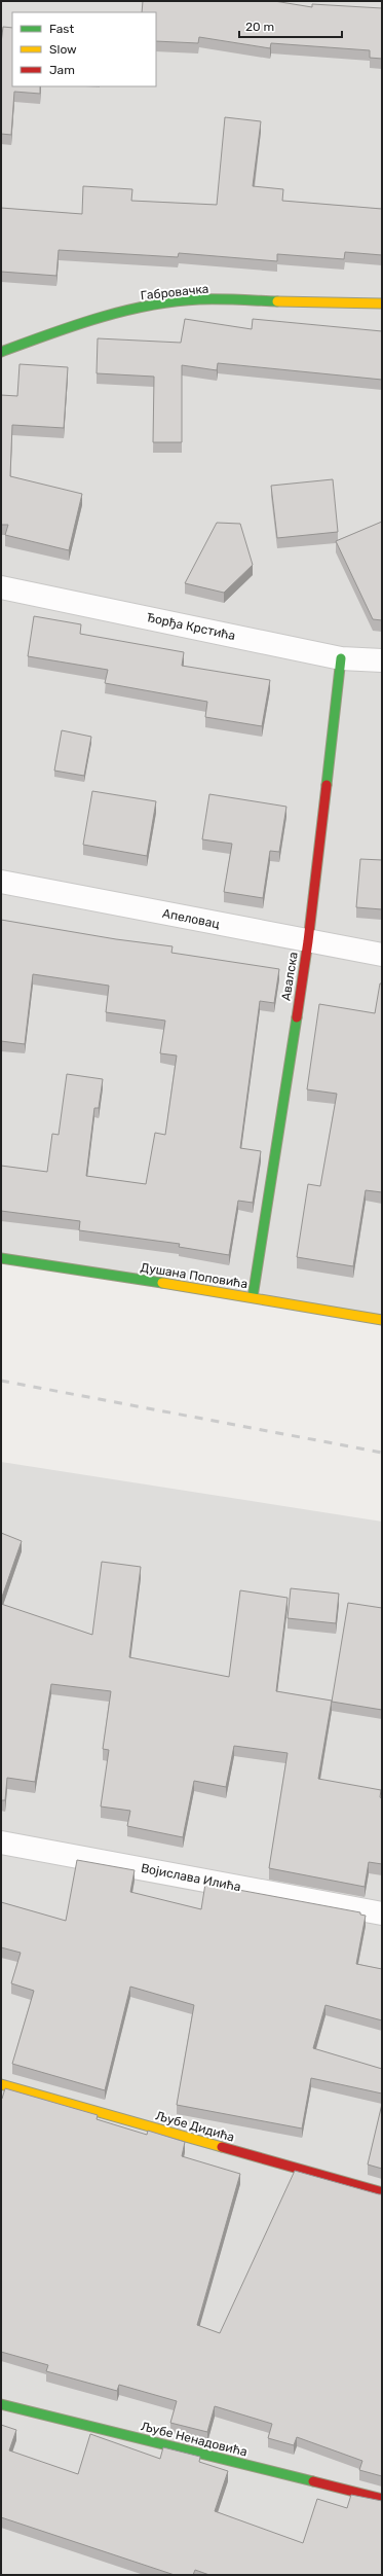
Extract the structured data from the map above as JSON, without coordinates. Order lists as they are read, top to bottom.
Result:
{
  "streets": {
    "street": [
      "Габровачка",
      "Ђорђа Крстића",
      "Апеловац",
      "Авалска",
      "Душана Поповића",
      "Војислава Илића",
      "Љубе Дидића",
      "Љубе Ненадовића"
    ]
  },
  "crossings": [
    ["Ђорђа Крстића", "Авалска"],
    ["Апеловац", "Авалска"],
    ["Авалска", "Душана Поповића"]
  ],
  "legend": ["Fast", "Slow", "Jam"],
  "scale_bar": "20 m"
}
